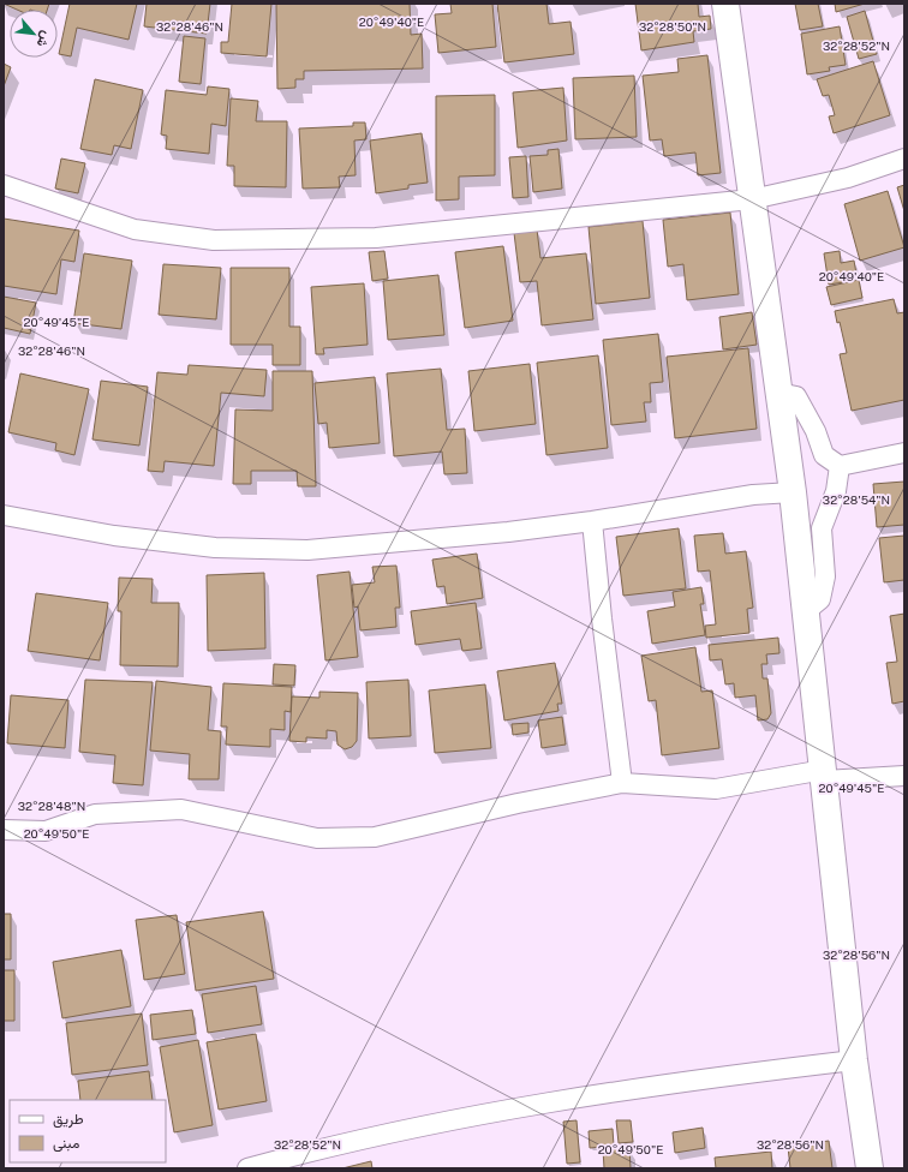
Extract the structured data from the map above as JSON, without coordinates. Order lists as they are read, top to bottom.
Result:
{
  "legend": ["طريق", "مبنى"],
  "north": "bottom right",
  "coordinates": [
    "20°49'40\"E",
    "32°28'46\"N",
    "32°28'50\"N",
    "32°28'52\"N",
    "20°49'45\"E",
    "32°28'54\"N",
    "32°28'48\"N",
    "20°49'50\"E",
    "32°28'56\"N"
  ]
}
